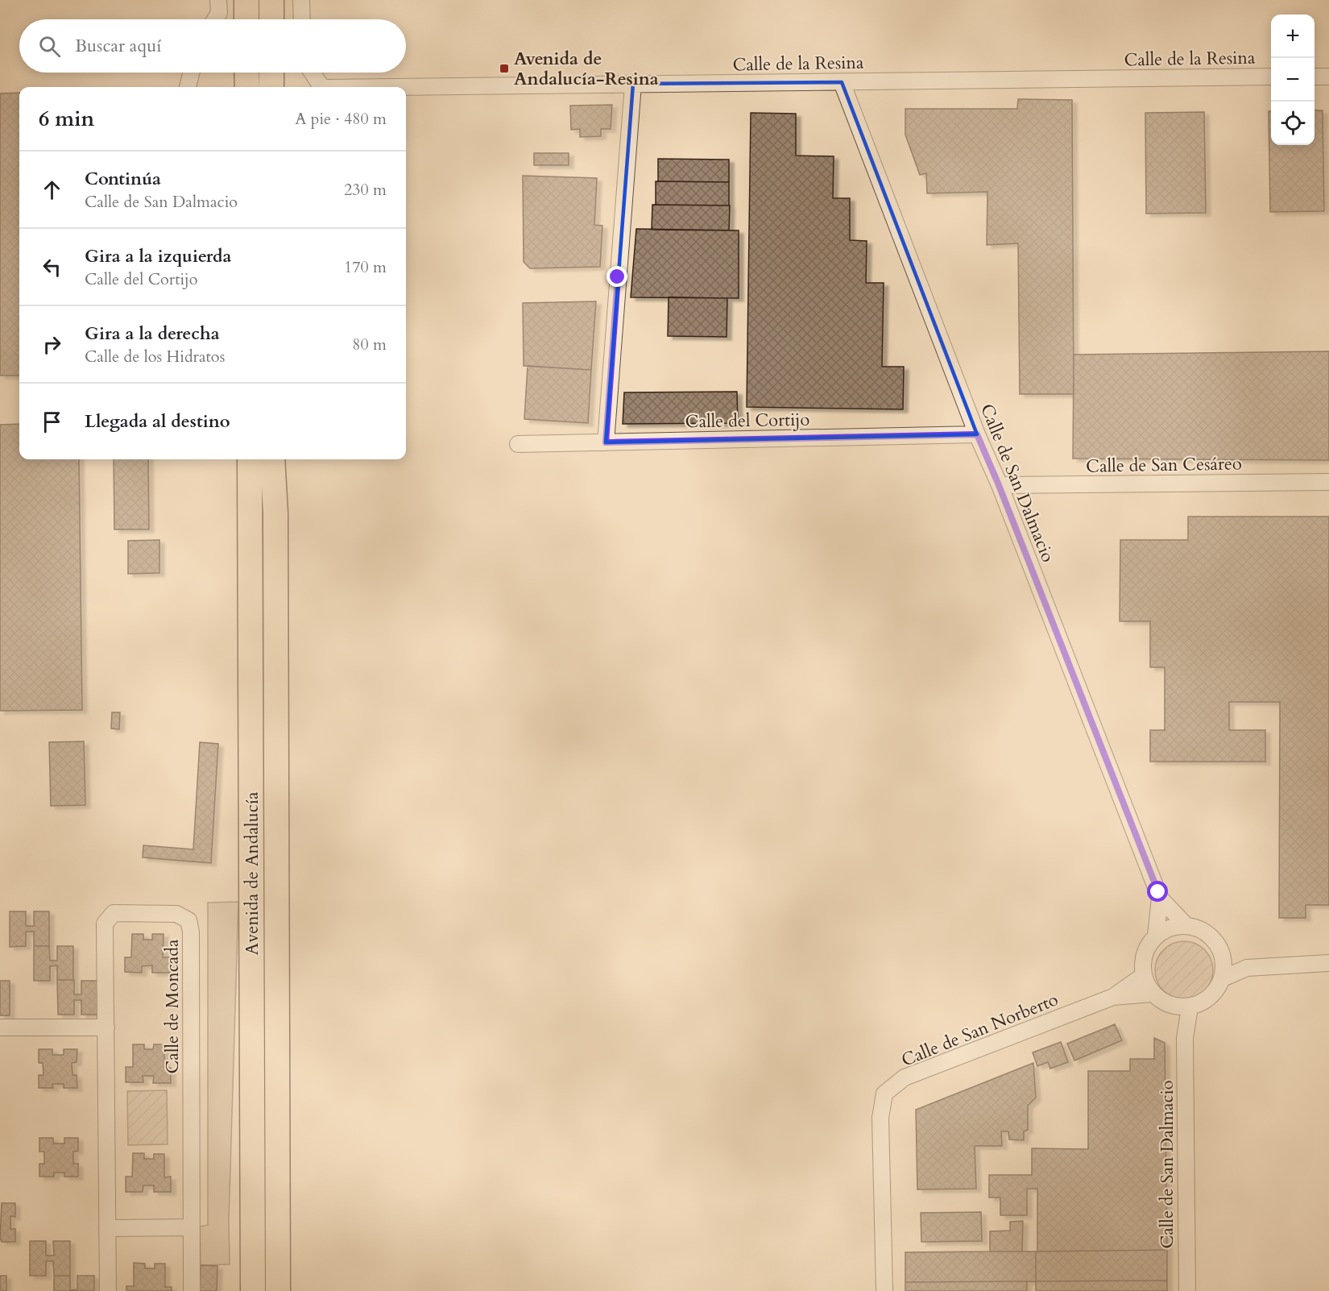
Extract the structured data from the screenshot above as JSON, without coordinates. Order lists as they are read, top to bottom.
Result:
{
  "streets": {
    "main road": ["Avenida de Andalucía"],
    "street": [
      "Calle de la Resina",
      "Calle del Cortijo",
      "Calle de San Cesáreo",
      "Calle de San Dalmacio",
      "Calle de Moncada",
      "Calle de San Norberto"
    ]
  },
  "crossings": [
    ["Calle de la Resina", "Calle de San Dalmacio"],
    ["Calle del Cortijo", "Calle de San Dalmacio"],
    ["Calle de San Cesáreo", "Calle de San Dalmacio"],
    ["Calle de San Dalmacio", "Calle de San Norberto"]
  ],
  "places": {
    "transit": ["Avenida de Andalucía-Resina"]
  },
  "page": {
    "map_buttons": ["+", "−"],
    "search": "Buscar aquí",
    "heading": ["6 min", "A pie · 480 m"],
    "list": [
      ["Continúa", "Calle de San Dalmacio", "230 m"],
      ["Gira a la izquierda", "Calle del Cortijo", "170 m"],
      ["Gira a la derecha", "Calle de los Hidratos", "80 m"],
      "Llegada al destino"
    ]
  }
}
